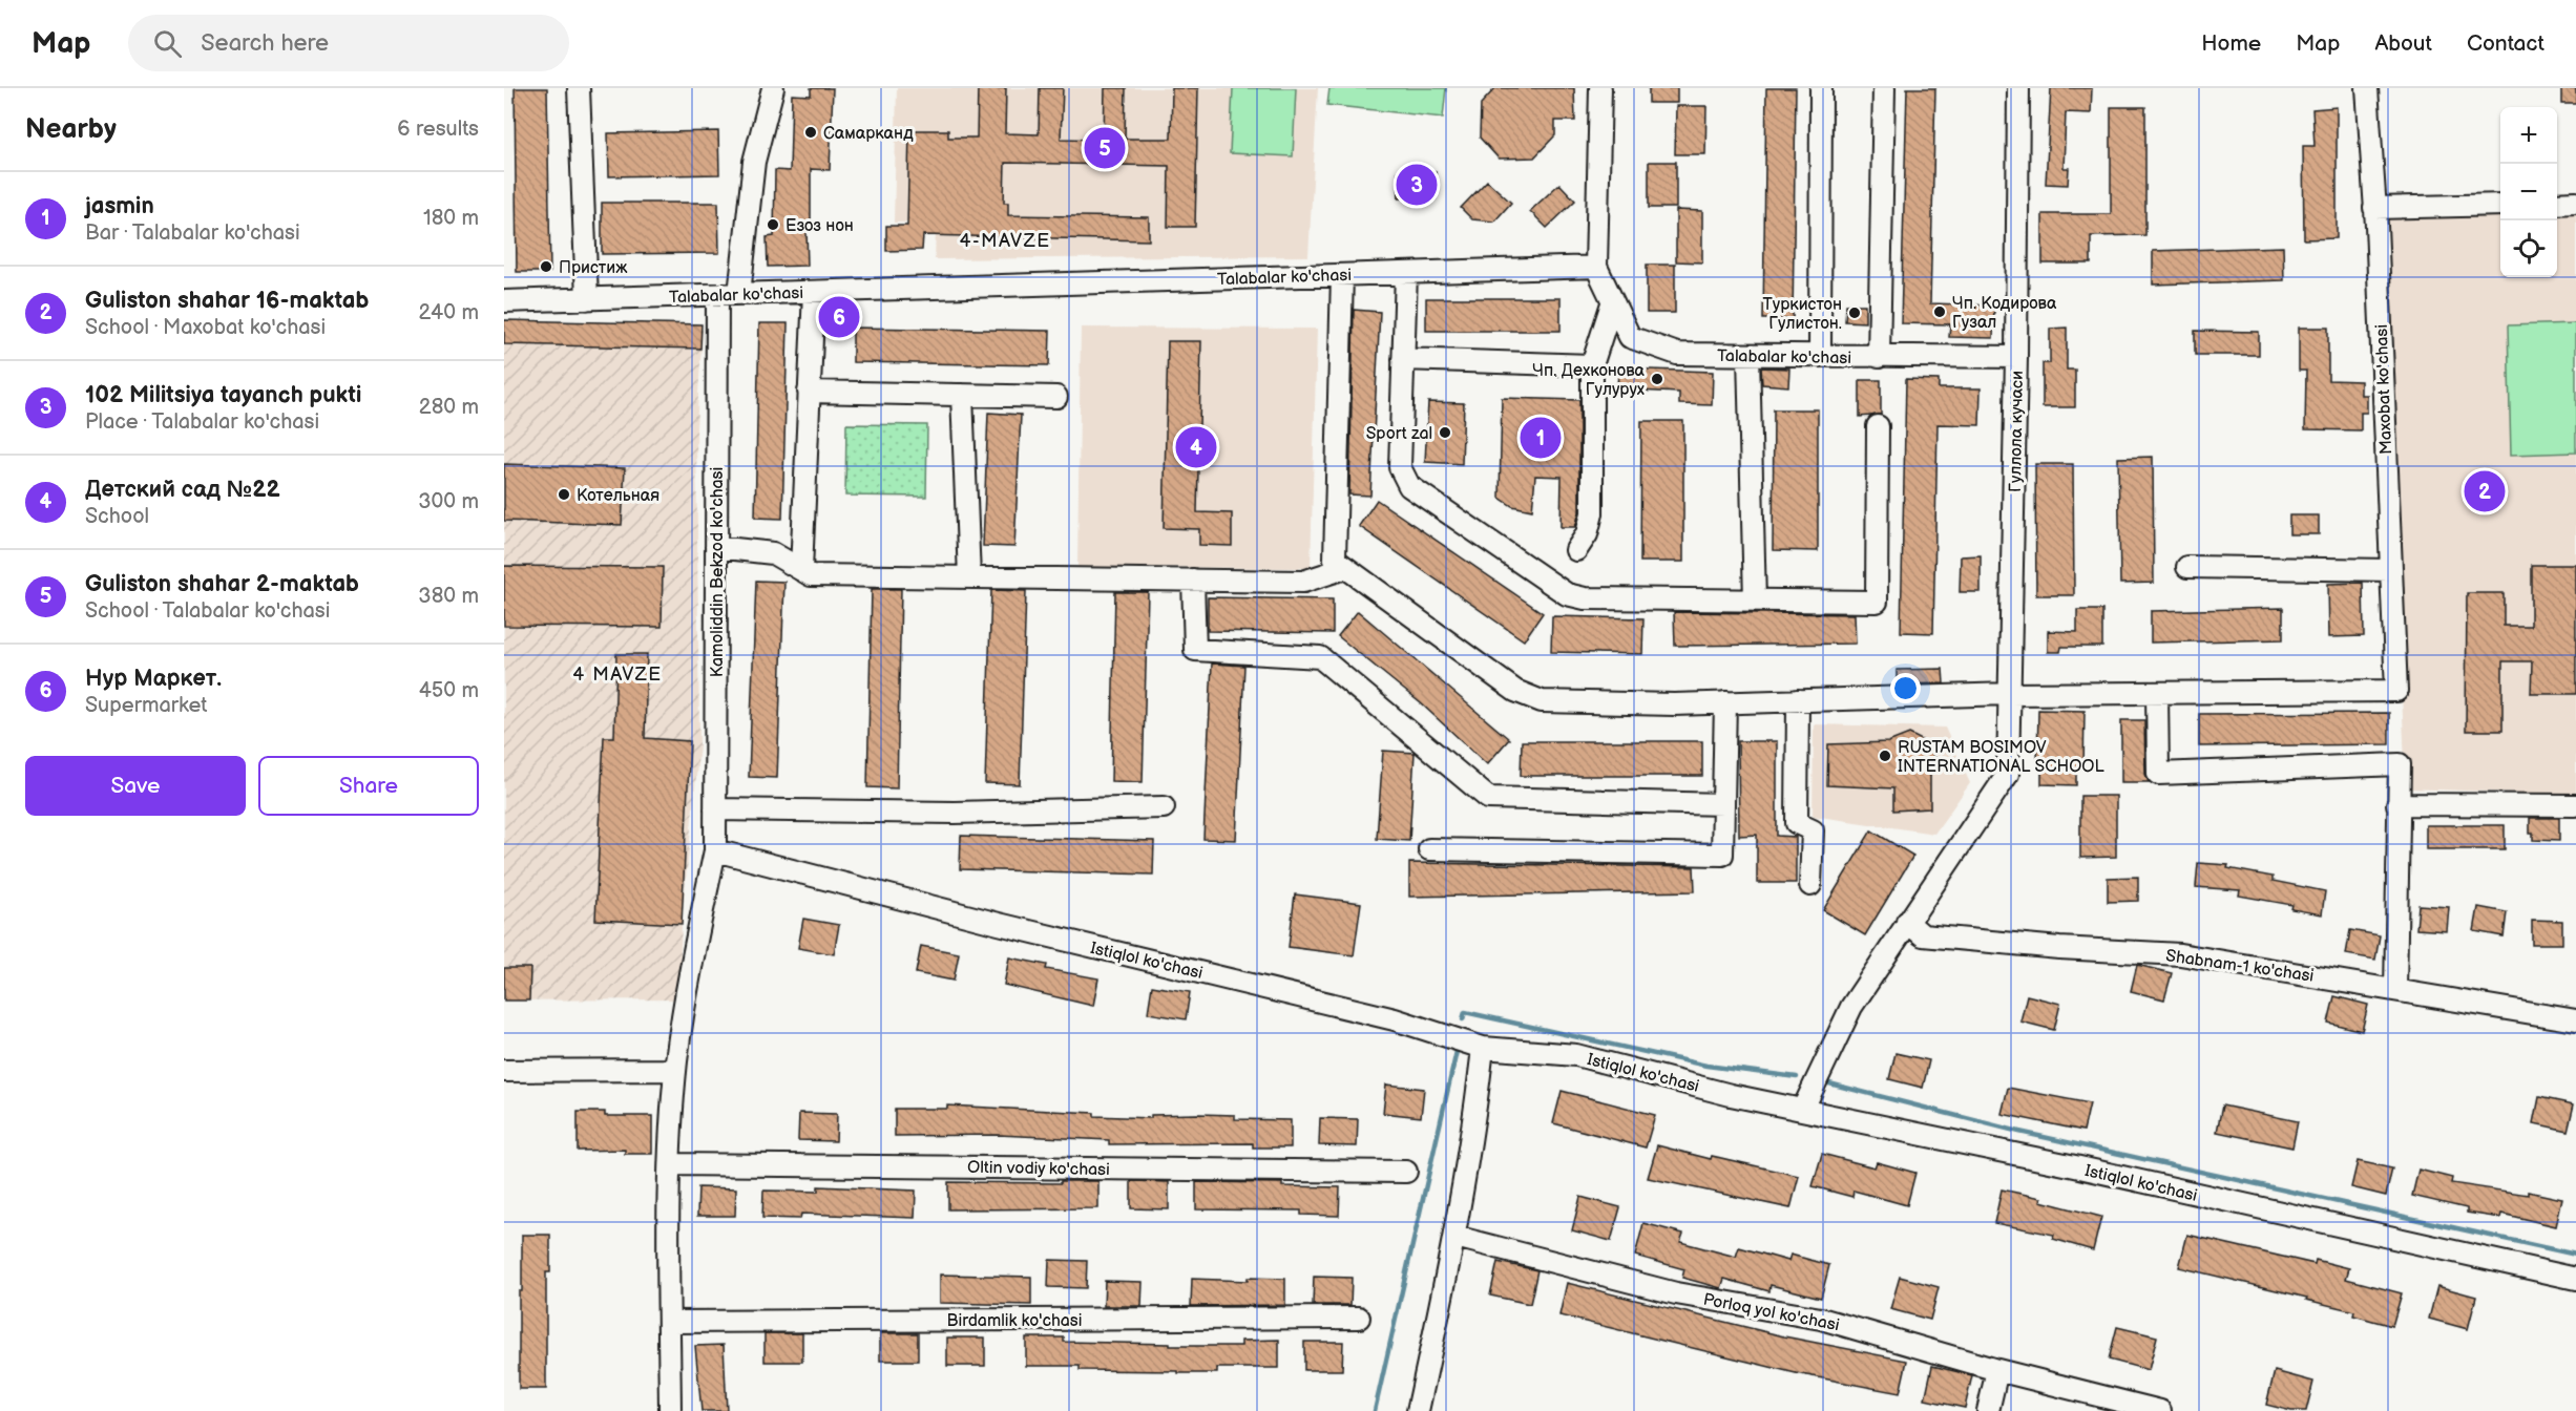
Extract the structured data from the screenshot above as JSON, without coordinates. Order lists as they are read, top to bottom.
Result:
{
  "streets": {
    "street": [
      "Talabalar ko'chasi",
      "Maxobat ko'chasi",
      "Гуллола кучаси",
      "Kamoliddin Bekzod ko'chasi",
      "Istiqlol ko'chasi",
      "Shabnam-1 ko'chasi",
      "Oltin vodiy ko'chasi",
      "Porloq yol ko'chasi",
      "Birdamlik ko'chasi"
    ]
  },
  "crossings": [
    ["Talabalar ko'chasi", "Гуллола кучаси"],
    ["Talabalar ko'chasi", "Kamoliddin Bekzod ko'chasi"],
    ["Гуллола кучаси", "Shabnam-1 ko'chasi"],
    ["Kamoliddin Bekzod ko'chasi", "Istiqlol ko'chasi"],
    ["Kamoliddin Bekzod ko'chasi", "Oltin vodiy ko'chasi"],
    ["Kamoliddin Bekzod ko'chasi", "Birdamlik ko'chasi"]
  ],
  "districts": ["4-MAVZE", "4 MAVZE"],
  "places": [
    "Самарканд",
    "Езоз нон",
    "Пристиж",
    "Чп. Кодирова Гузал",
    "Туркистон Гулистон.",
    "Чп. Дехконова Гулурух",
    "Sport zal",
    "Котельная",
    "RUSTAM BOSIMOV INTERNATIONAL SCHOOL"
  ],
  "page": {
    "header": "Map",
    "search": "Search here",
    "nav": [
      "Home",
      "Map",
      "About",
      "Contact"
    ],
    "heading": ["Nearby", "6 results"],
    "map_buttons": ["+", "−"],
    "pins": [
      "5",
      "3",
      "6",
      "1",
      "4",
      "2"
    ],
    "list": [
      {
        "mark": "1",
        "name": "jasmin",
        "note": "Bar · Talabalar ko'chasi",
        "value": "180 m"
      },
      {
        "mark": "2",
        "name": "Guliston shahar 16-maktab",
        "note": "School · Maxobat ko'chasi",
        "value": "240 m"
      },
      {
        "mark": "3",
        "name": "102 Militsiya tayanch pukti",
        "note": "Place · Talabalar ko'chasi",
        "value": "280 m"
      },
      {
        "mark": "4",
        "name": "Детский сад №22",
        "note": "School",
        "value": "300 m"
      },
      {
        "mark": "5",
        "name": "Guliston shahar 2-maktab",
        "note": "School · Talabalar ko'chasi",
        "value": "380 m"
      },
      {
        "mark": "6",
        "name": "Нур Маркет.",
        "note": "Supermarket",
        "value": "450 m"
      }
    ],
    "buttons": ["Save", "Share"]
  }
}
